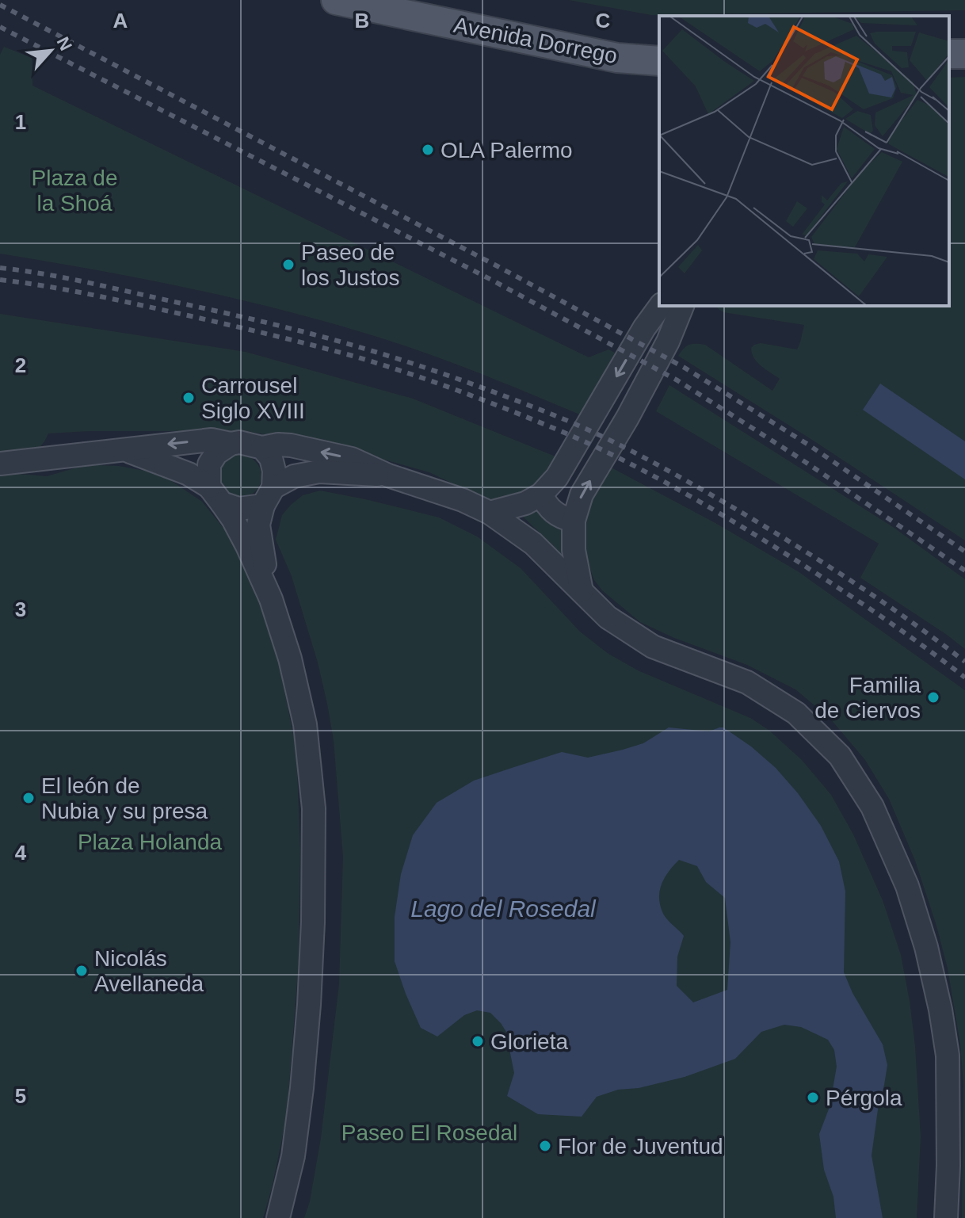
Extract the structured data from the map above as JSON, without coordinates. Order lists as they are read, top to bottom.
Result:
{
  "streets": {
    "main road": ["Avenida Dorrego"]
  },
  "water": ["Lago del Rosedal"],
  "parks": ["Plaza de la Shoá", "Plaza Holanda", "Paseo El Rosedal"],
  "places": [
    "OLA Palermo",
    "Paseo de los Justos",
    "Carrousel Siglo XVIII",
    "Familia de Ciervos",
    "El león de Nubia y su presa",
    "Nicolás Avellaneda",
    "Glorieta",
    "Pérgola",
    "Flor de Juventud"
  ],
  "north": "top right",
  "grid": {
    "columns": ["A", "B", "C"],
    "rows": [
      "1",
      "2",
      "3",
      "4",
      "5"
    ]
  }
}
